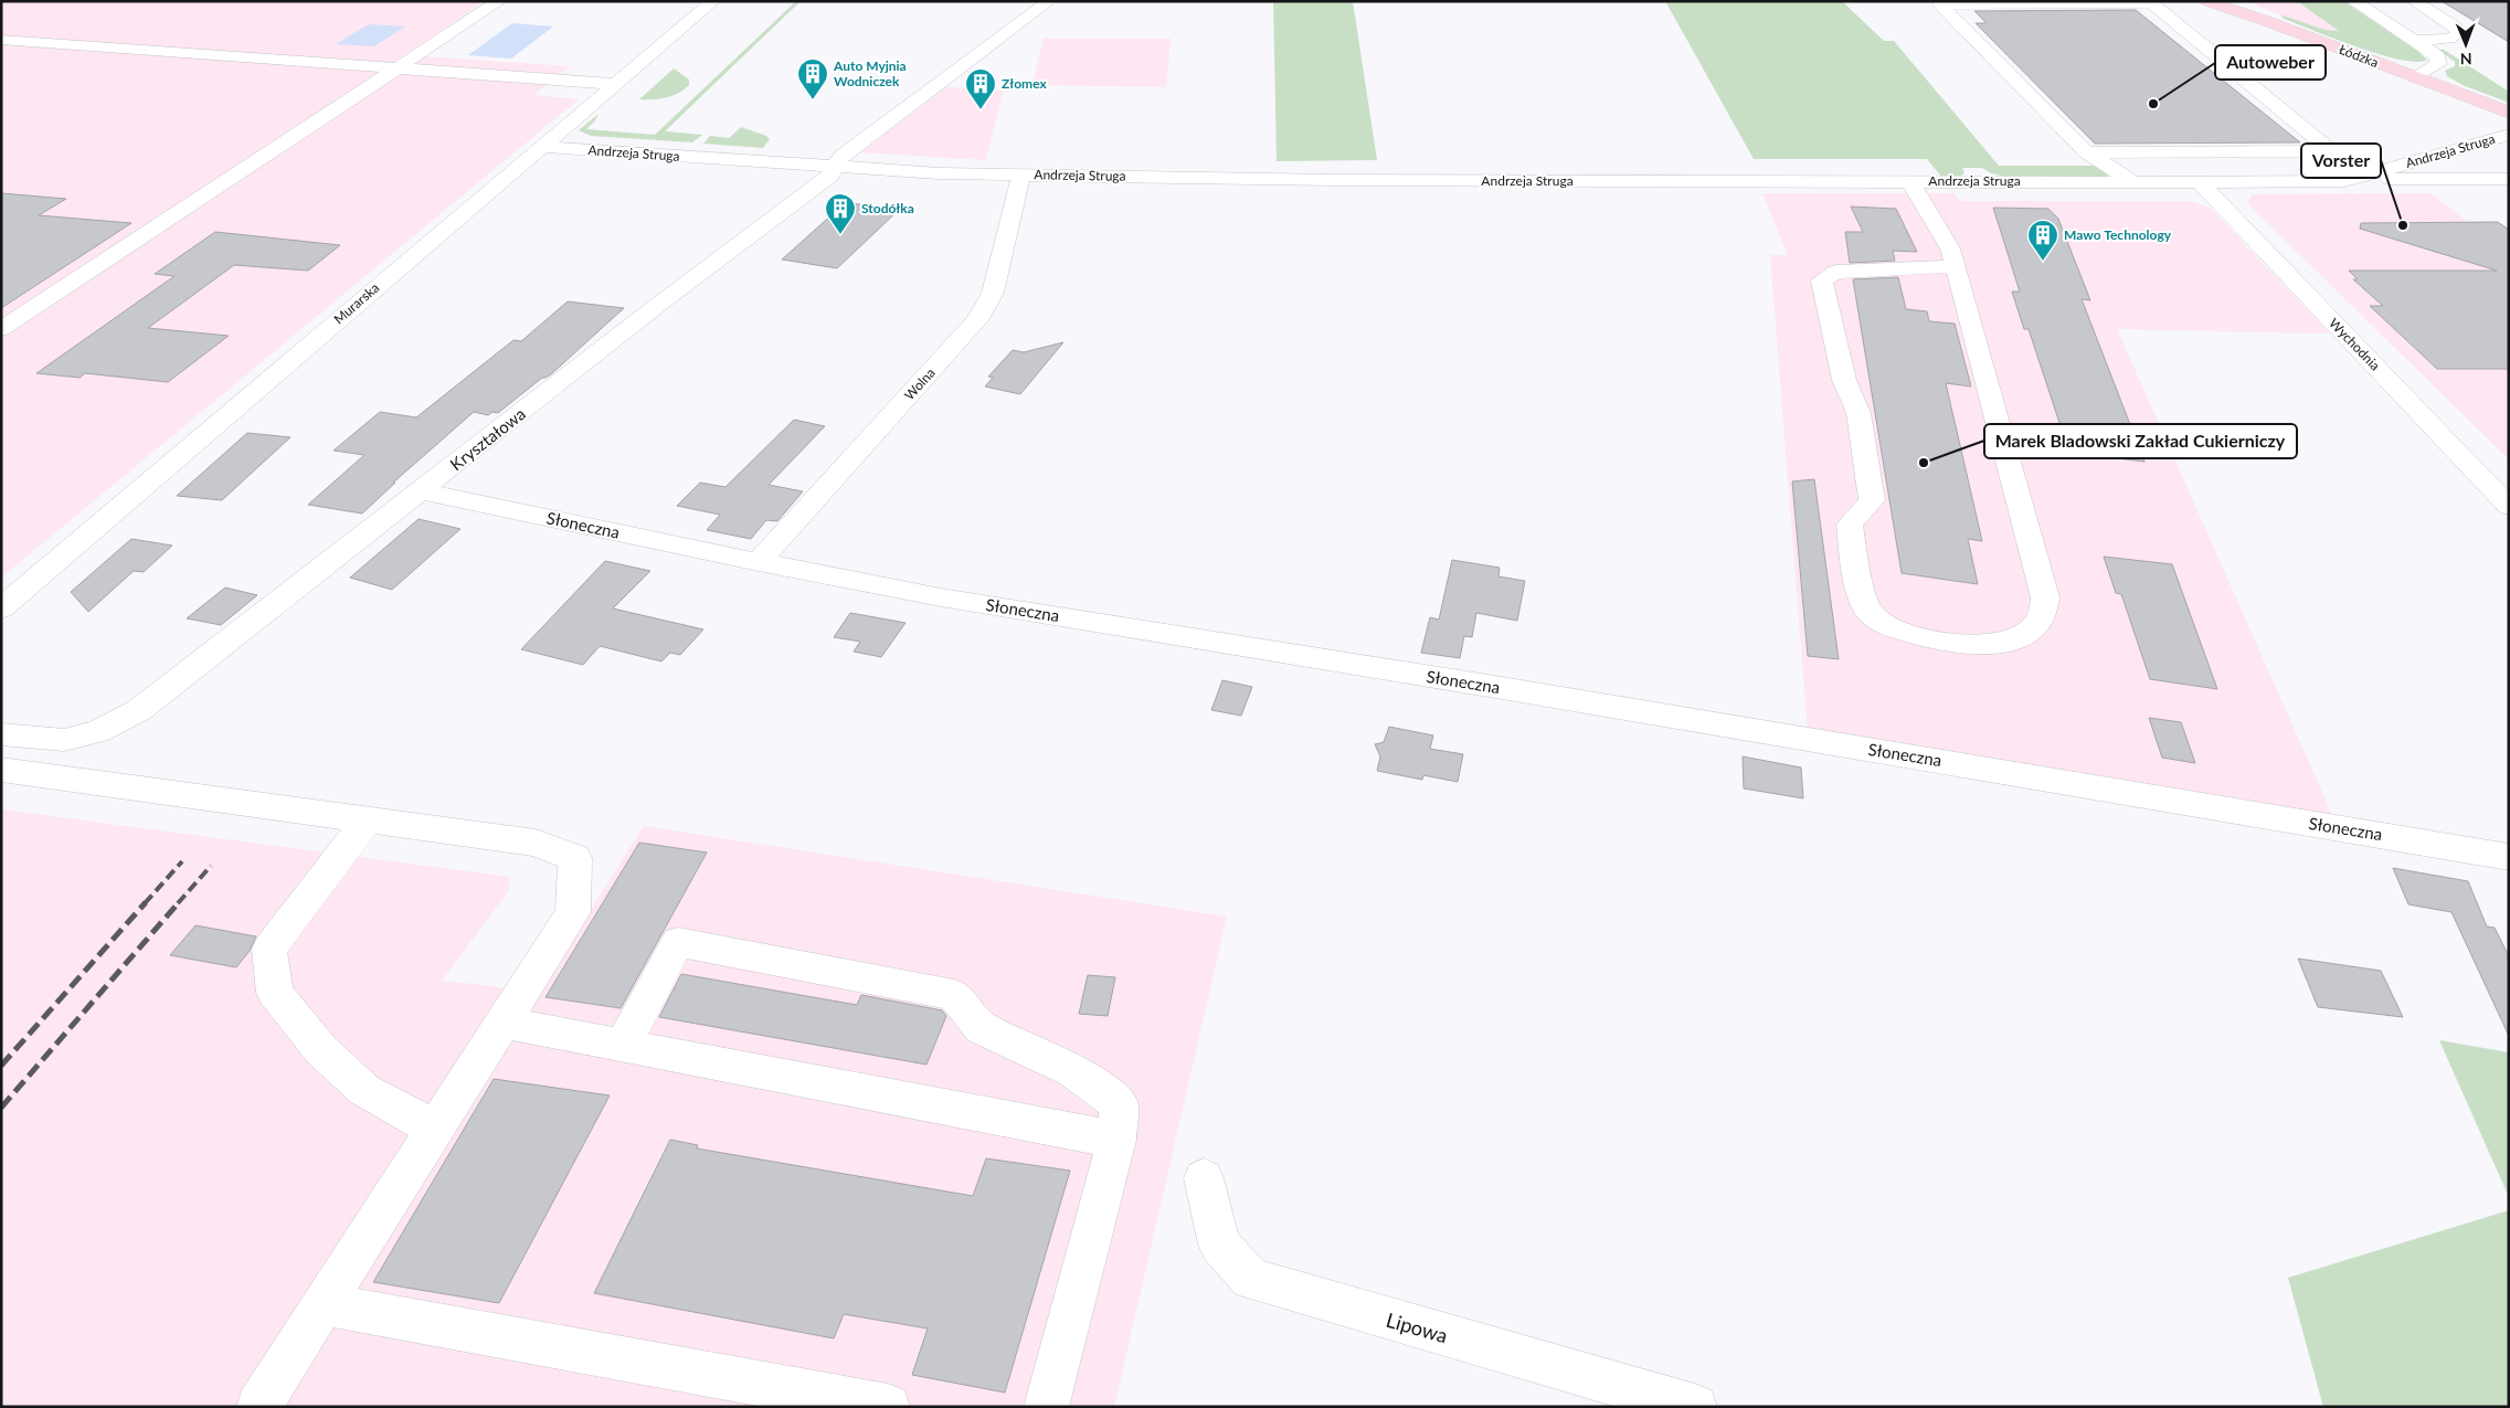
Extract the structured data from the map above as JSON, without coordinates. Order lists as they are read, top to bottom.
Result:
{
  "streets": {
    "main road": ["Łódzka"],
    "street": [
      "Andrzeja Struga",
      "Murarska",
      "Wychodnia",
      "Wolna",
      "Kryształowa",
      "Słoneczna",
      "Lipowa"
    ]
  },
  "crossings": [
    ["Andrzeja Struga", "Murarska"],
    ["Andrzeja Struga", "Wychodnia"],
    ["Andrzeja Struga", "Wolna"],
    ["Andrzeja Struga", "Kryształowa"],
    ["Wolna", "Słoneczna"],
    ["Kryształowa", "Słoneczna"]
  ],
  "places": {
    "building": [
      "Auto Myjnia Wodniczek",
      "Złomex",
      "Stodółka",
      "Mawo Technology"
    ],
    "other": ["Autoweber", "Vorster", "Marek Bladowski Zakład Cukierniczy"]
  },
  "north": "bottom"
}
